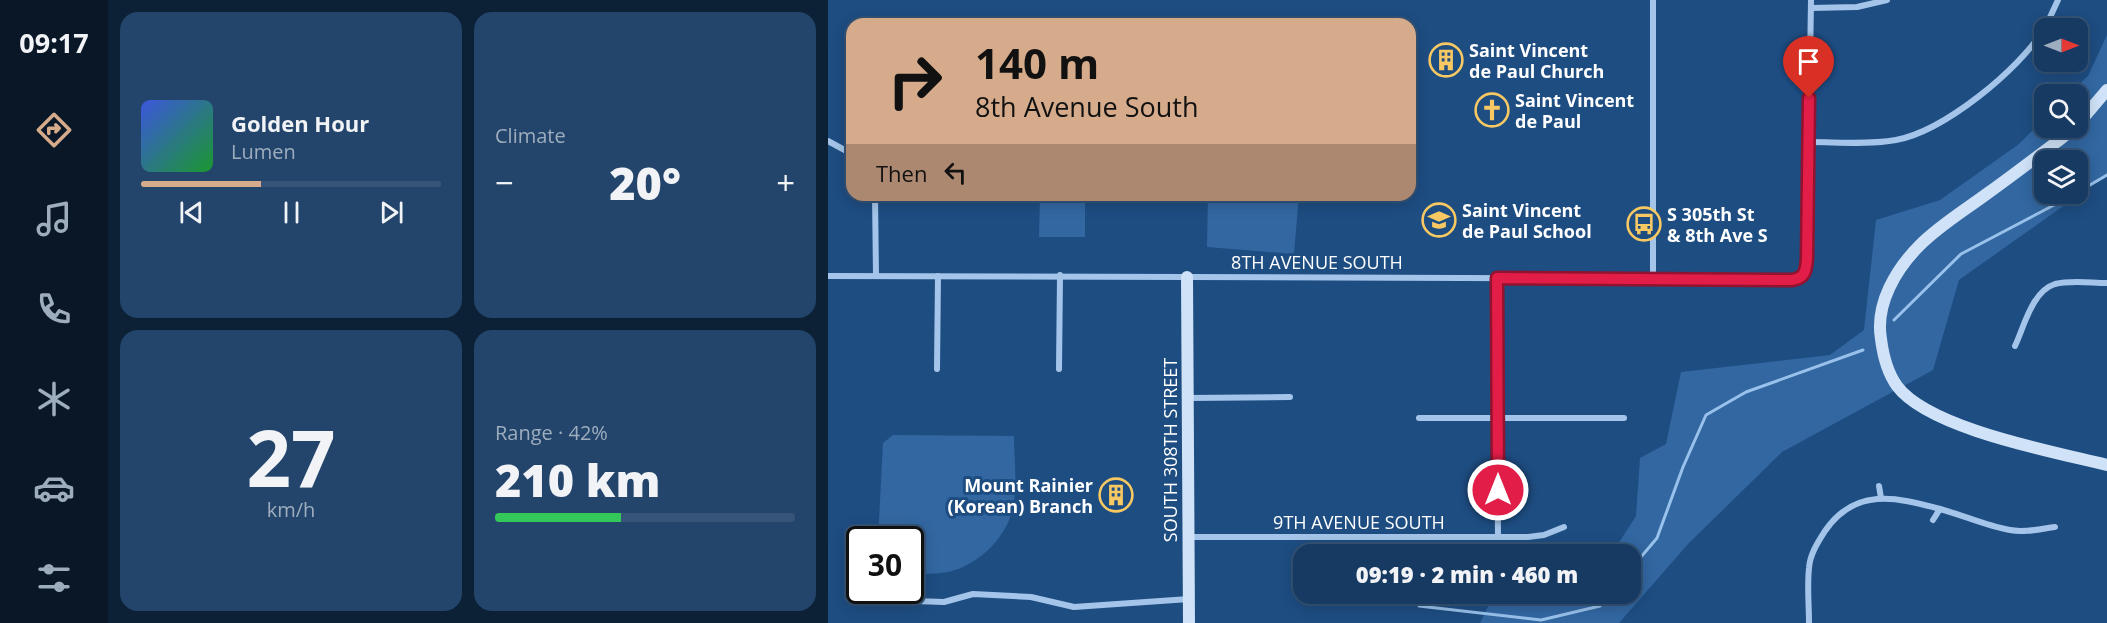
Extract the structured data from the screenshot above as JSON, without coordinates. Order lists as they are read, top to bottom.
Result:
{
  "streets": {
    "main road": ["SOUTH 308TH STREET"],
    "street": ["8TH AVENUE SOUTH", "9TH AVENUE SOUTH"]
  },
  "crossings": [
    ["8TH AVENUE SOUTH", "SOUTH 308TH STREET"],
    ["SOUTH 308TH STREET", "9TH AVENUE SOUTH"]
  ],
  "places": {
    "building": ["Saint Vincent de Paul Church", "Mount Rainier (Korean) Branch"],
    "church": ["Saint Vincent de Paul"],
    "school or university": ["Saint Vincent de Paul School"],
    "bus stop": ["S 305th St & 8th Ave S"]
  },
  "north": "right",
  "page": {
    "tabs": "09:17",
    "tile": [
      "Climate",
      ["27", "km/h"],
      ["Range · 42%", "210 km"]
    ],
    "turn": ["140 m", "8th Avenue South"],
    "song": ["Golden Hour", "Lumen"],
    "then": "Then",
    "heat": ["−", "20°", "+"],
    "limit": "30",
    "trip": "09:19 · 2 min · 460 m"
  }
}
